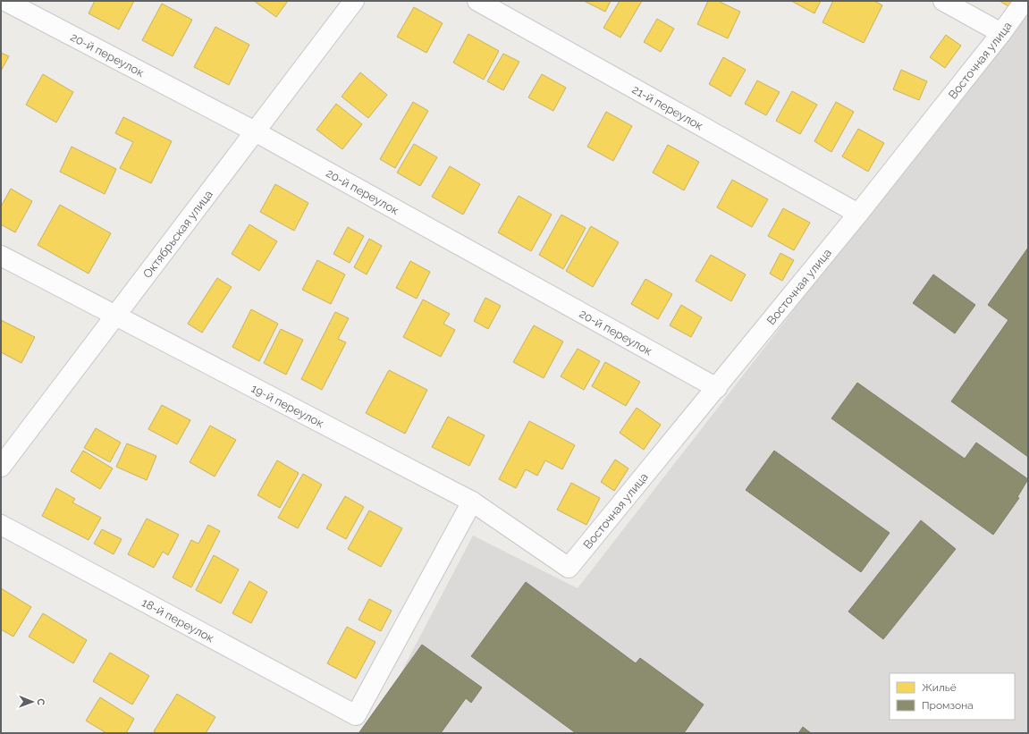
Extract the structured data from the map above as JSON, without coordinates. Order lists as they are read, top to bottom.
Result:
{
  "streets": {
    "street": [
      "20-й переулок",
      "Восточная улица",
      "21-й переулок",
      "Октябрьская улица",
      "19-й переулок",
      "18-й переулок"
    ]
  },
  "crossings": [
    ["20-й переулок", "Восточная улица"],
    ["20-й переулок", "Октябрьская улица"],
    ["Восточная улица", "21-й переулок"],
    ["Восточная улица", "19-й переулок"],
    ["Октябрьская улица", "19-й переулок"],
    ["19-й переулок", "18-й переулок"]
  ],
  "legend": ["Жильё", "Промзона"],
  "north": "right"
}
